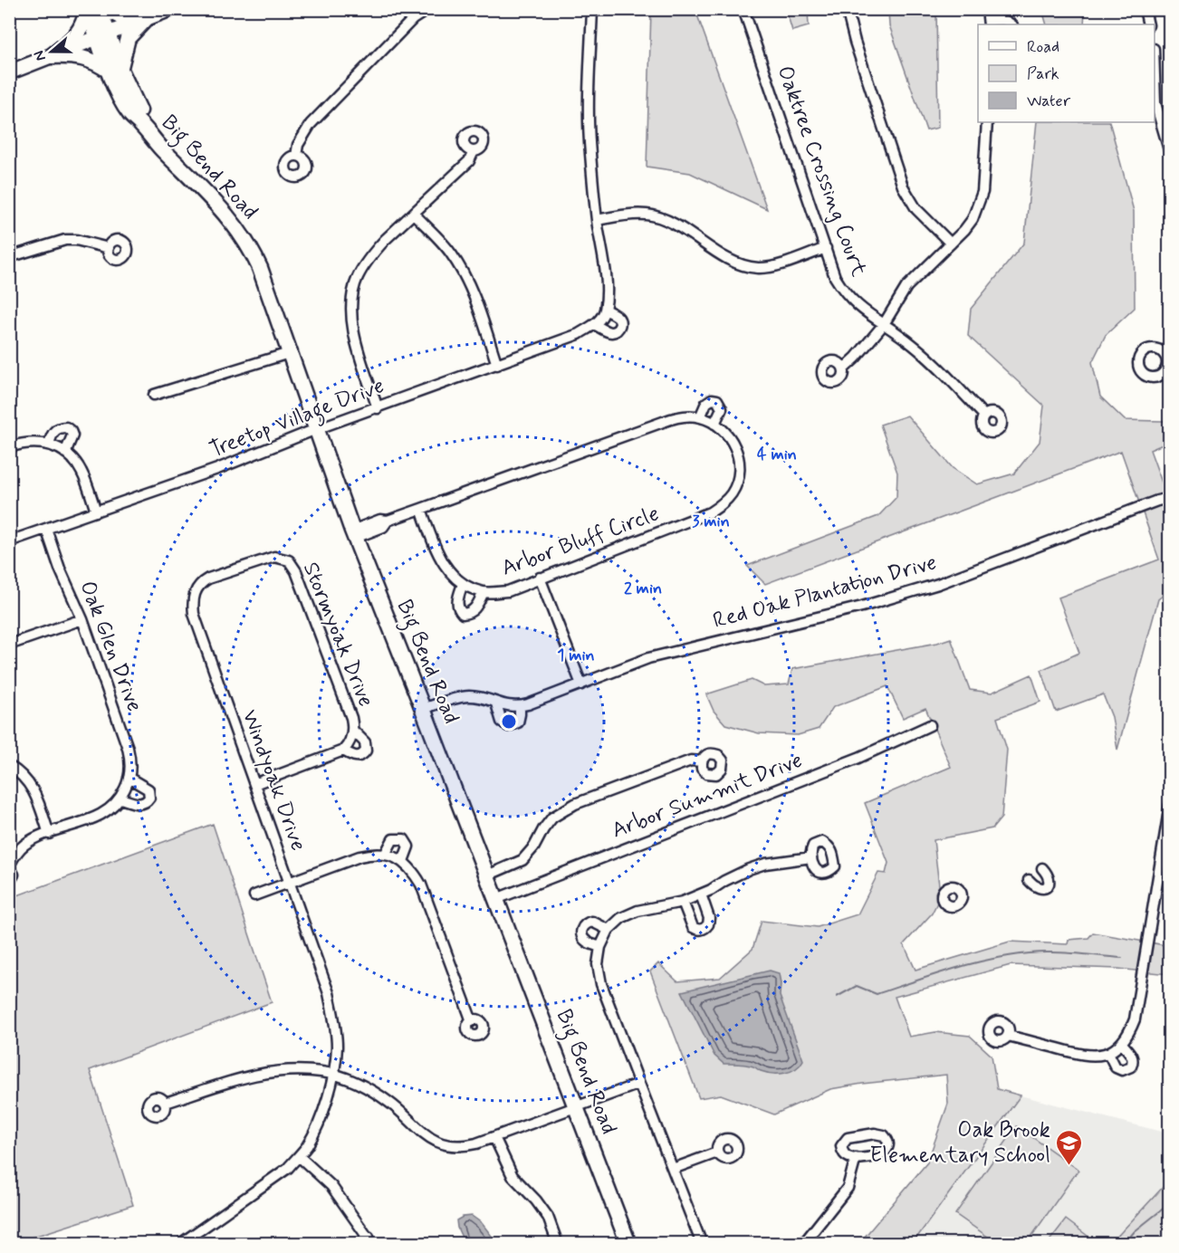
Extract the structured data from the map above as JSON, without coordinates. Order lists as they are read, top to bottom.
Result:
{
  "streets": {
    "main road": ["Big Bend Road"],
    "street": [
      "Oaktree Crossing Court",
      "Treetop Village Drive",
      "Arbor Bluff Circle",
      "Red Oak Plantation Drive",
      "Stormyoak Drive",
      "Oak Glen Drive",
      "Windyoak Drive",
      "Arbor Summit Drive"
    ]
  },
  "crossings": [
    ["Big Bend Road", "Treetop Village Drive"],
    ["Big Bend Road", "Arbor Bluff Circle"],
    ["Big Bend Road", "Red Oak Plantation Drive"],
    ["Big Bend Road", "Arbor Summit Drive"],
    ["Treetop Village Drive", "Oak Glen Drive"],
    ["Stormyoak Drive", "Windyoak Drive"]
  ],
  "places": {
    "school or university": ["Oak Brook Elementary School"]
  },
  "legend": ["Road", "Park", "Water"],
  "north": "left",
  "rings": [
    "4 min",
    "3 min",
    "2 min",
    "1 min"
  ]
}
